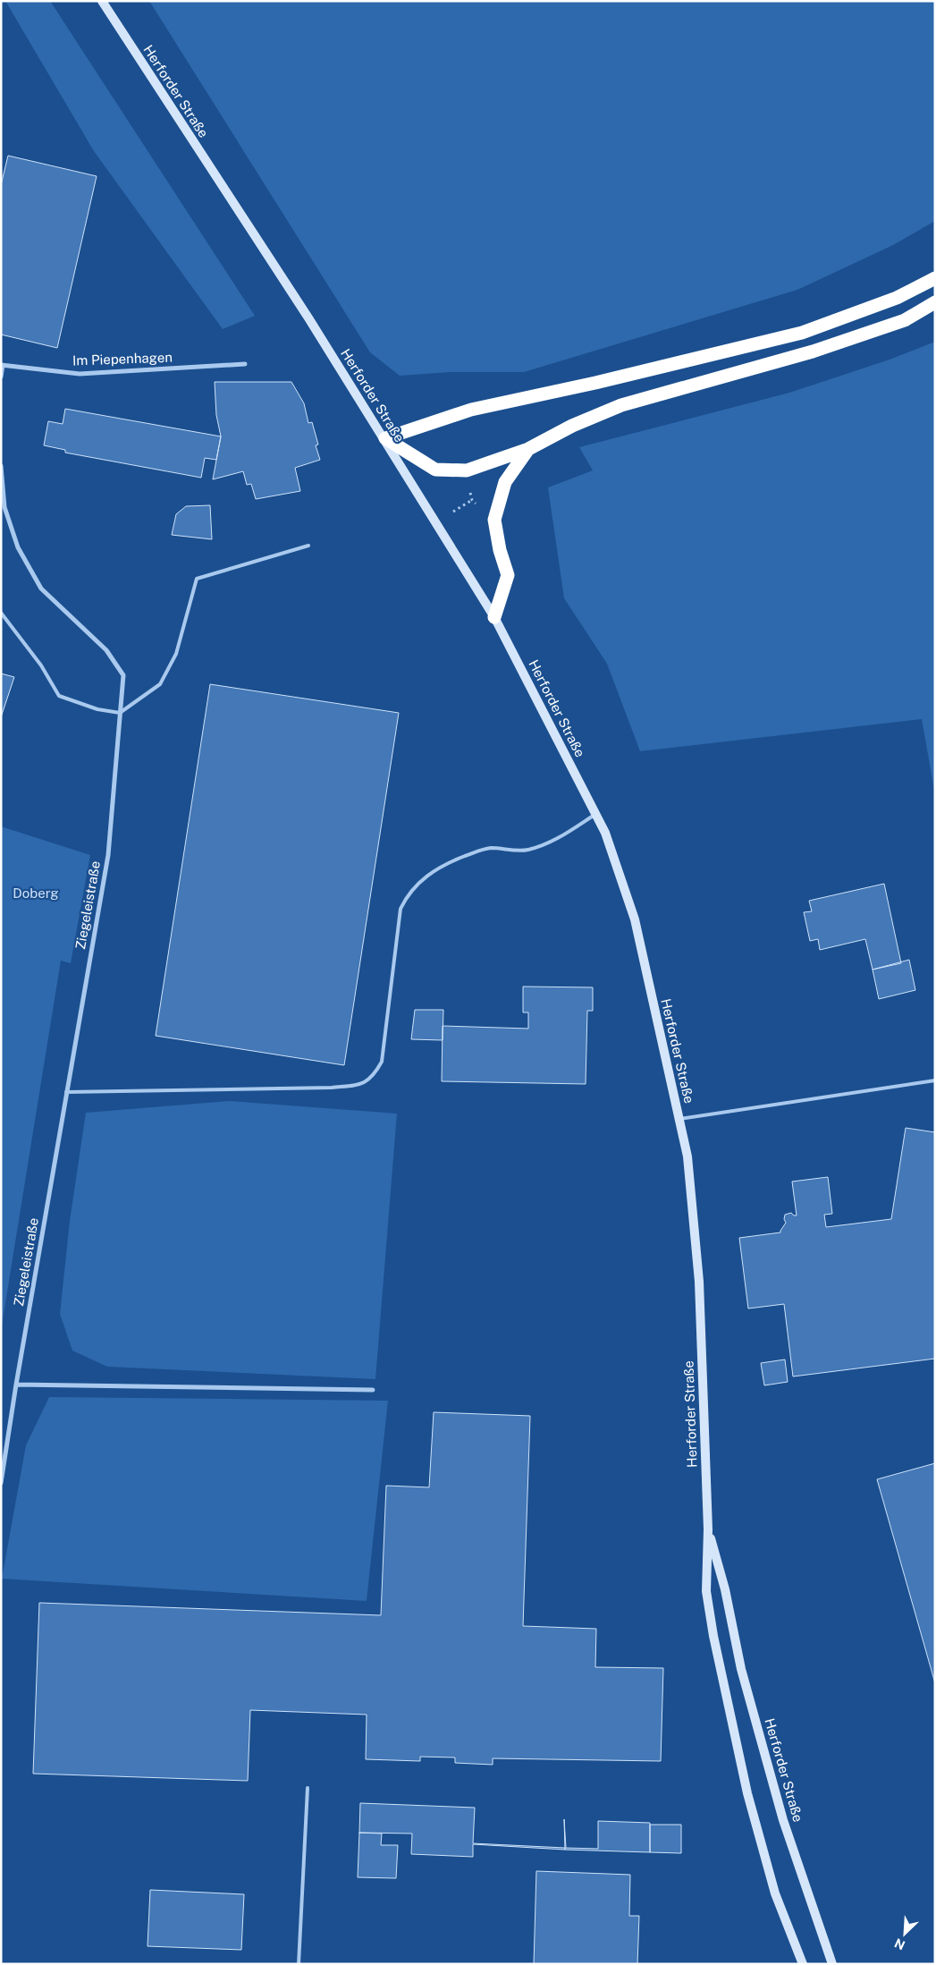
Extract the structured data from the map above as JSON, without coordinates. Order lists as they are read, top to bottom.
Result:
{
  "streets": {
    "main road": ["Herforder Straße"],
    "street": ["Im Piepenhagen", "Ziegeleistraße"]
  },
  "parks": ["Doberg"],
  "north": "bottom left"
}
